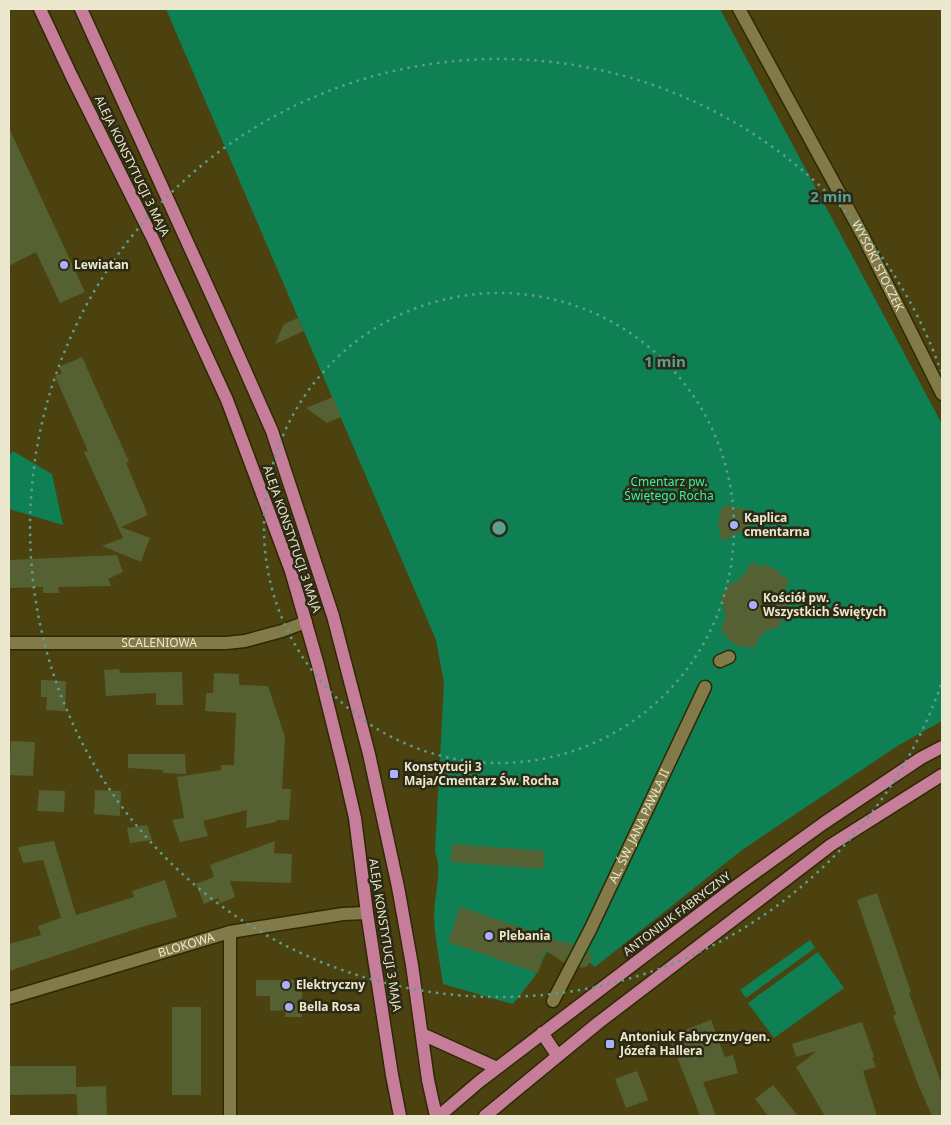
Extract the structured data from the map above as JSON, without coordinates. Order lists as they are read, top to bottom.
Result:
{
  "streets": {
    "main road": ["ALEJA KONSTYTUCJI 3 MAJA", "ANTONIUK FABRYCZNY"],
    "street": [
      "WYSOKI STOCZEK",
      "SCALENIOWA",
      "AL. ŚW. JANA PAWŁA II",
      "BLOKOWA"
    ]
  },
  "crossings": [
    ["ALEJA KONSTYTUCJI 3 MAJA", "SCALENIOWA"],
    ["ALEJA KONSTYTUCJI 3 MAJA", "ANTONIUK FABRYCZNY"],
    ["ALEJA KONSTYTUCJI 3 MAJA", "BLOKOWA"]
  ],
  "parks": ["Cmentarz pw. Świętego Rocha"],
  "places": {
    "other": [
      "Lewiatan",
      "Kaplica cmentarna",
      "Kościół pw. Wszystkich Świętych",
      "Plebania",
      "Elektryczny",
      "Bella Rosa"
    ],
    "transit": ["Konstytucji 3 Maja/Cmentarz Św. Rocha", "Antoniuk Fabryczny/gen. Józefa Hallera"]
  },
  "rings": ["2 min", "1 min"]
}
